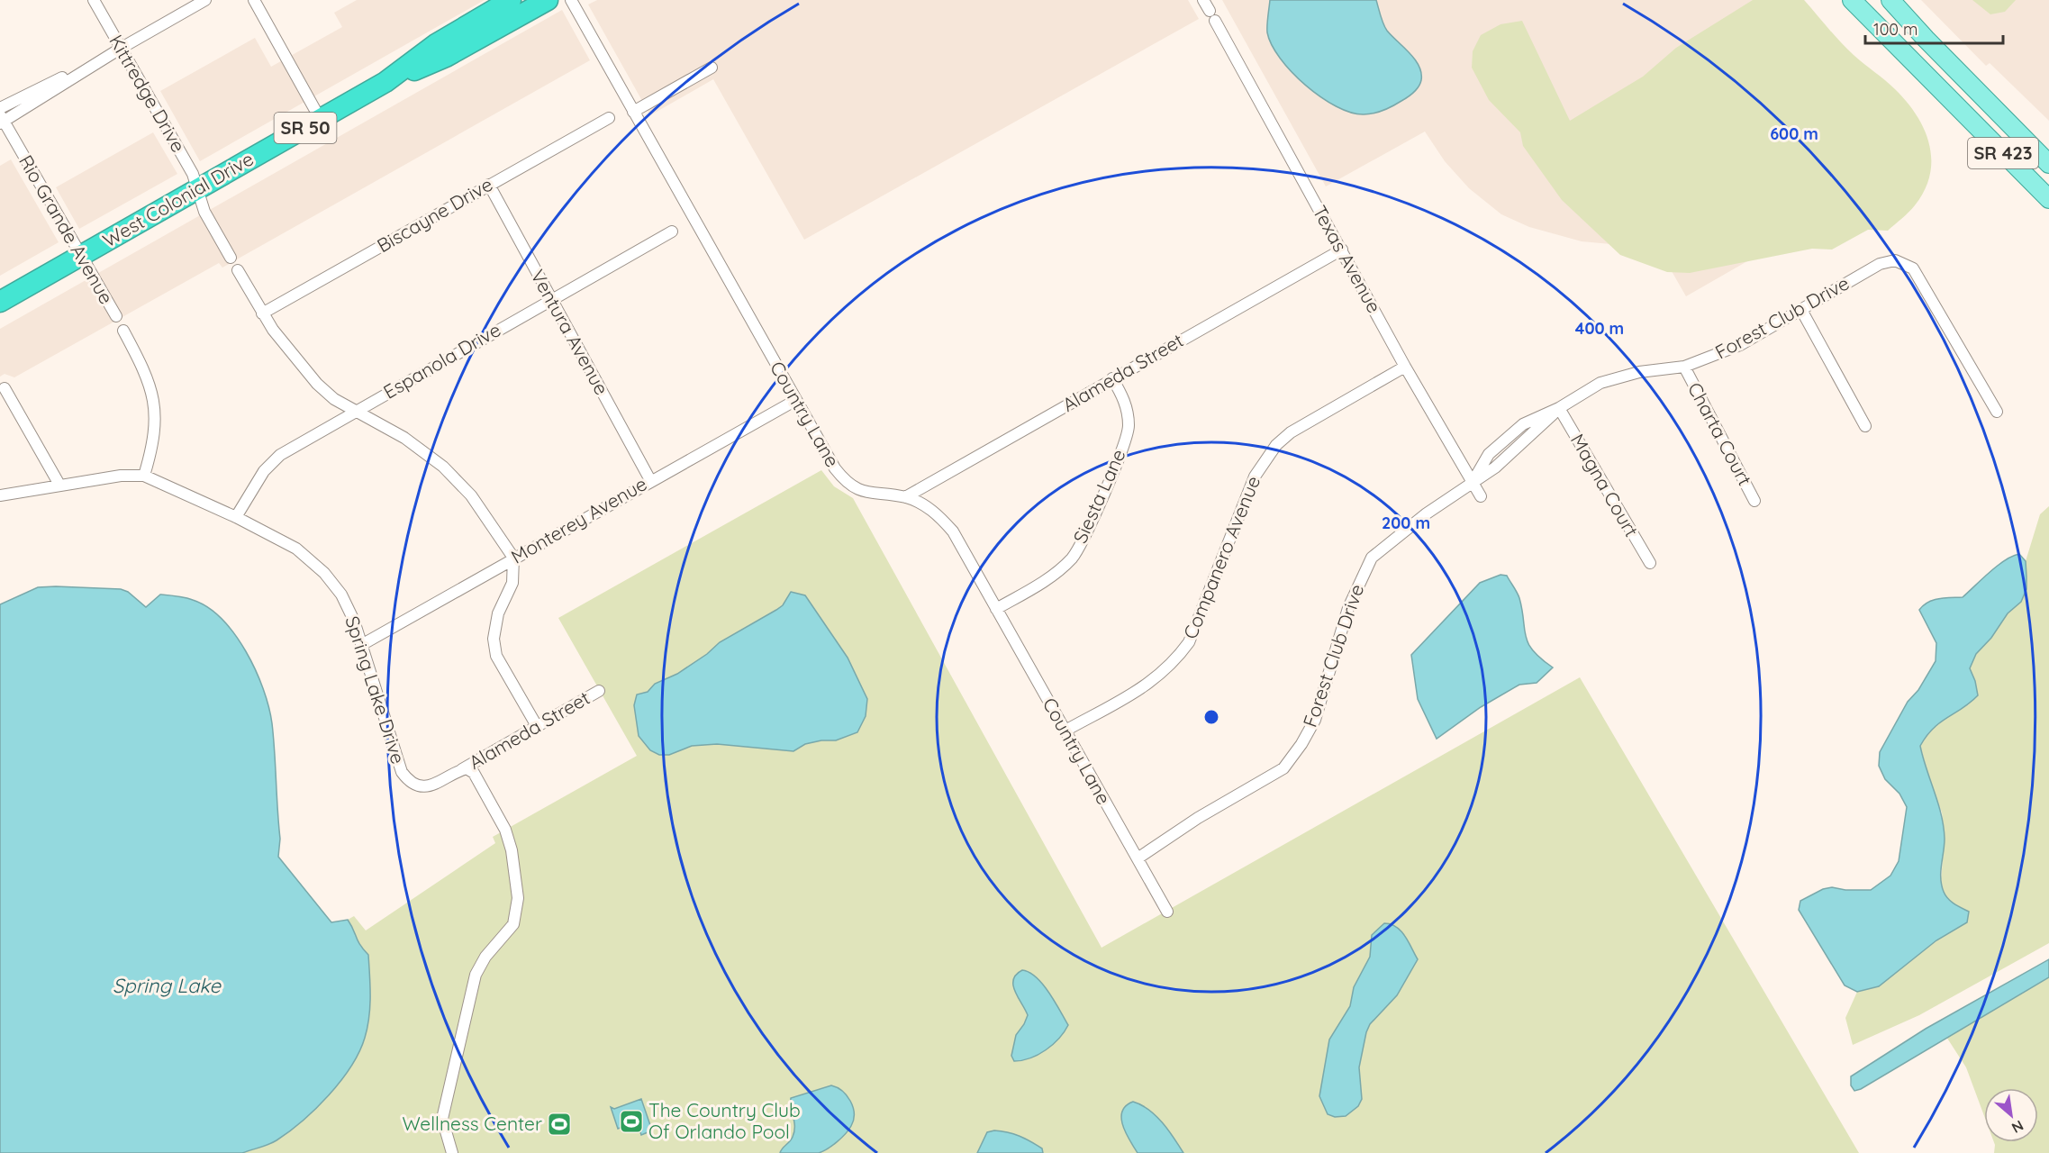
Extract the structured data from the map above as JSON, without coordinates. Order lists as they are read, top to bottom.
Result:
{
  "streets": {
    "highway": ["SR 50", "West Colonial Drive"],
    "main road": ["SR 423"],
    "street": [
      "Kittredge Drive",
      "Biscayne Drive",
      "Rio Grande Avenue",
      "Texas Avenue",
      "Forest Club Drive",
      "Ventura Avenue",
      "Espanola Drive",
      "Alameda Street",
      "Country Lane",
      "Charta Court",
      "Magna Court",
      "Siesta Lane",
      "Monterey Avenue",
      "Companero Avenue",
      "Spring Lake Drive"
    ]
  },
  "crossings": [
    ["Kittredge Drive", "West Colonial Drive"],
    ["West Colonial Drive", "Rio Grande Avenue"],
    ["Biscayne Drive", "Ventura Avenue"],
    ["Texas Avenue", "Forest Club Drive"],
    ["Texas Avenue", "Alameda Street"],
    ["Texas Avenue", "Companero Avenue"],
    ["Forest Club Drive", "Country Lane"],
    ["Forest Club Drive", "Charta Court"],
    ["Forest Club Drive", "Magna Court"],
    ["Ventura Avenue", "Espanola Drive"],
    ["Ventura Avenue", "Monterey Avenue"],
    ["Espanola Drive", "Spring Lake Drive"],
    ["Alameda Street", "Country Lane"],
    ["Alameda Street", "Siesta Lane"],
    ["Alameda Street", "Spring Lake Drive"],
    ["Country Lane", "Siesta Lane"],
    ["Country Lane", "Monterey Avenue"],
    ["Country Lane", "Companero Avenue"],
    ["Monterey Avenue", "Spring Lake Drive"]
  ],
  "water": ["Spring Lake"],
  "places": {
    "sports": ["The Country Club Of Orlando Pool", "Wellness Center"]
  },
  "scale_bar": "100 m",
  "north": "bottom right",
  "rings": ["600 m", "400 m", "200 m"]
}
